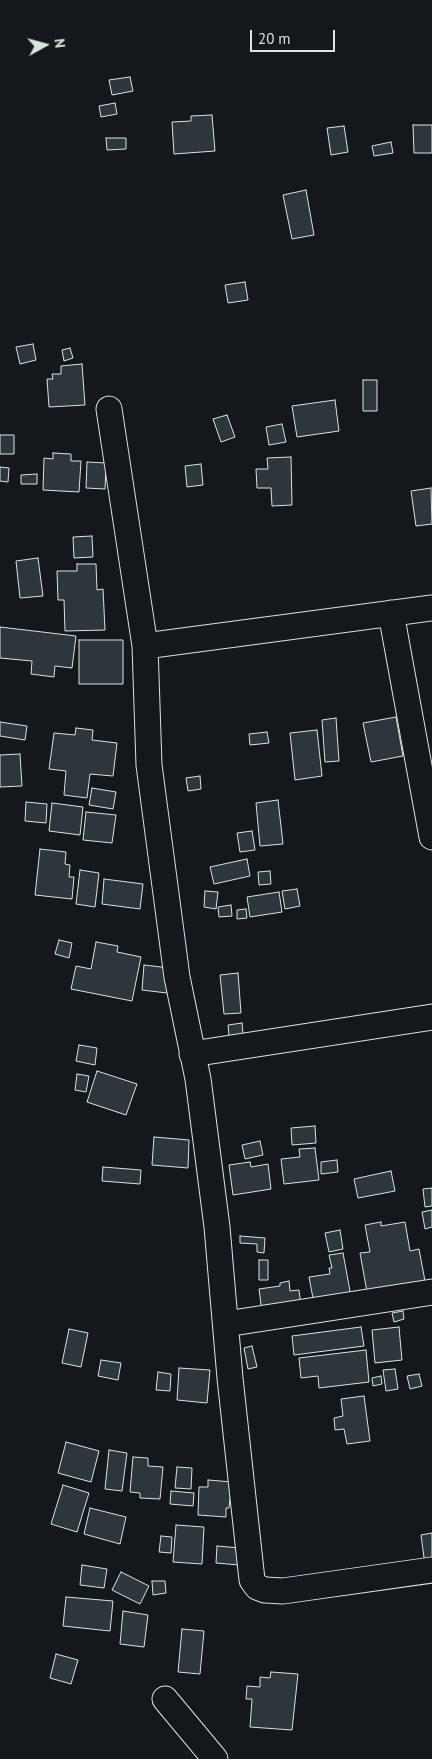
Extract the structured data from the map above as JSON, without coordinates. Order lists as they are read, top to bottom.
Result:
{
  "scale_bar": "20 m",
  "north": "right"
}
